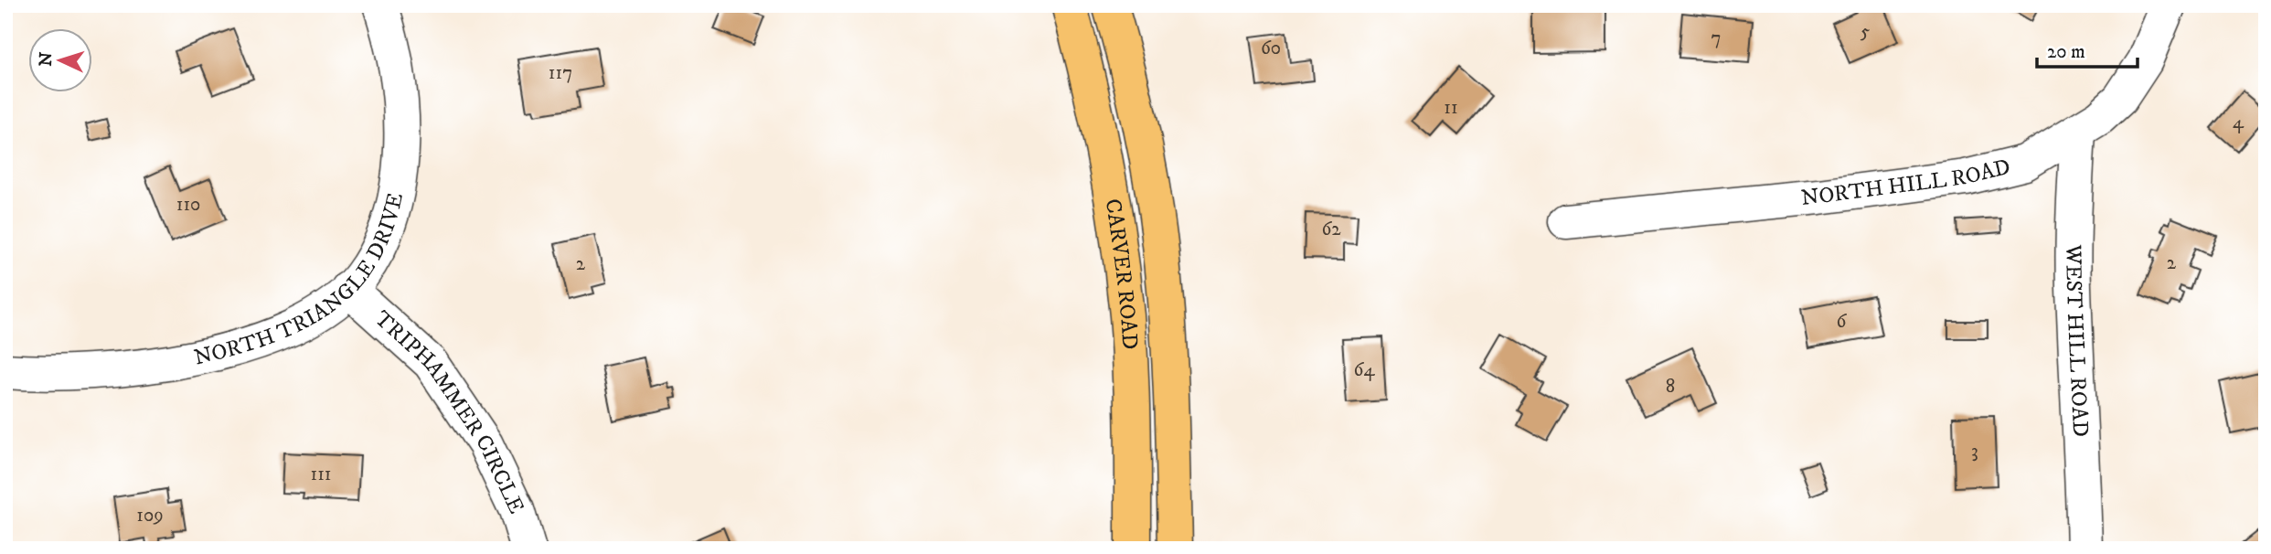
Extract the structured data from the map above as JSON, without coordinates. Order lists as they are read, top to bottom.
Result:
{
  "streets": {
    "highway": ["CARVER ROAD"],
    "street": [
      "NORTH HILL ROAD",
      "NORTH TRIANGLE DRIVE",
      "WEST HILL ROAD",
      "TRIPHAMMER CIRCLE"
    ]
  },
  "crossings": [
    ["NORTH HILL ROAD", "WEST HILL ROAD"],
    ["NORTH TRIANGLE DRIVE", "TRIPHAMMER CIRCLE"]
  ],
  "house_numbers": [
    "5",
    "7",
    "60",
    "117",
    "11",
    "4",
    "110",
    "62",
    "2",
    "2",
    "6",
    "64",
    "8",
    "3",
    "111",
    "109"
  ],
  "scale_bar": "20 m",
  "north": "left"
}
